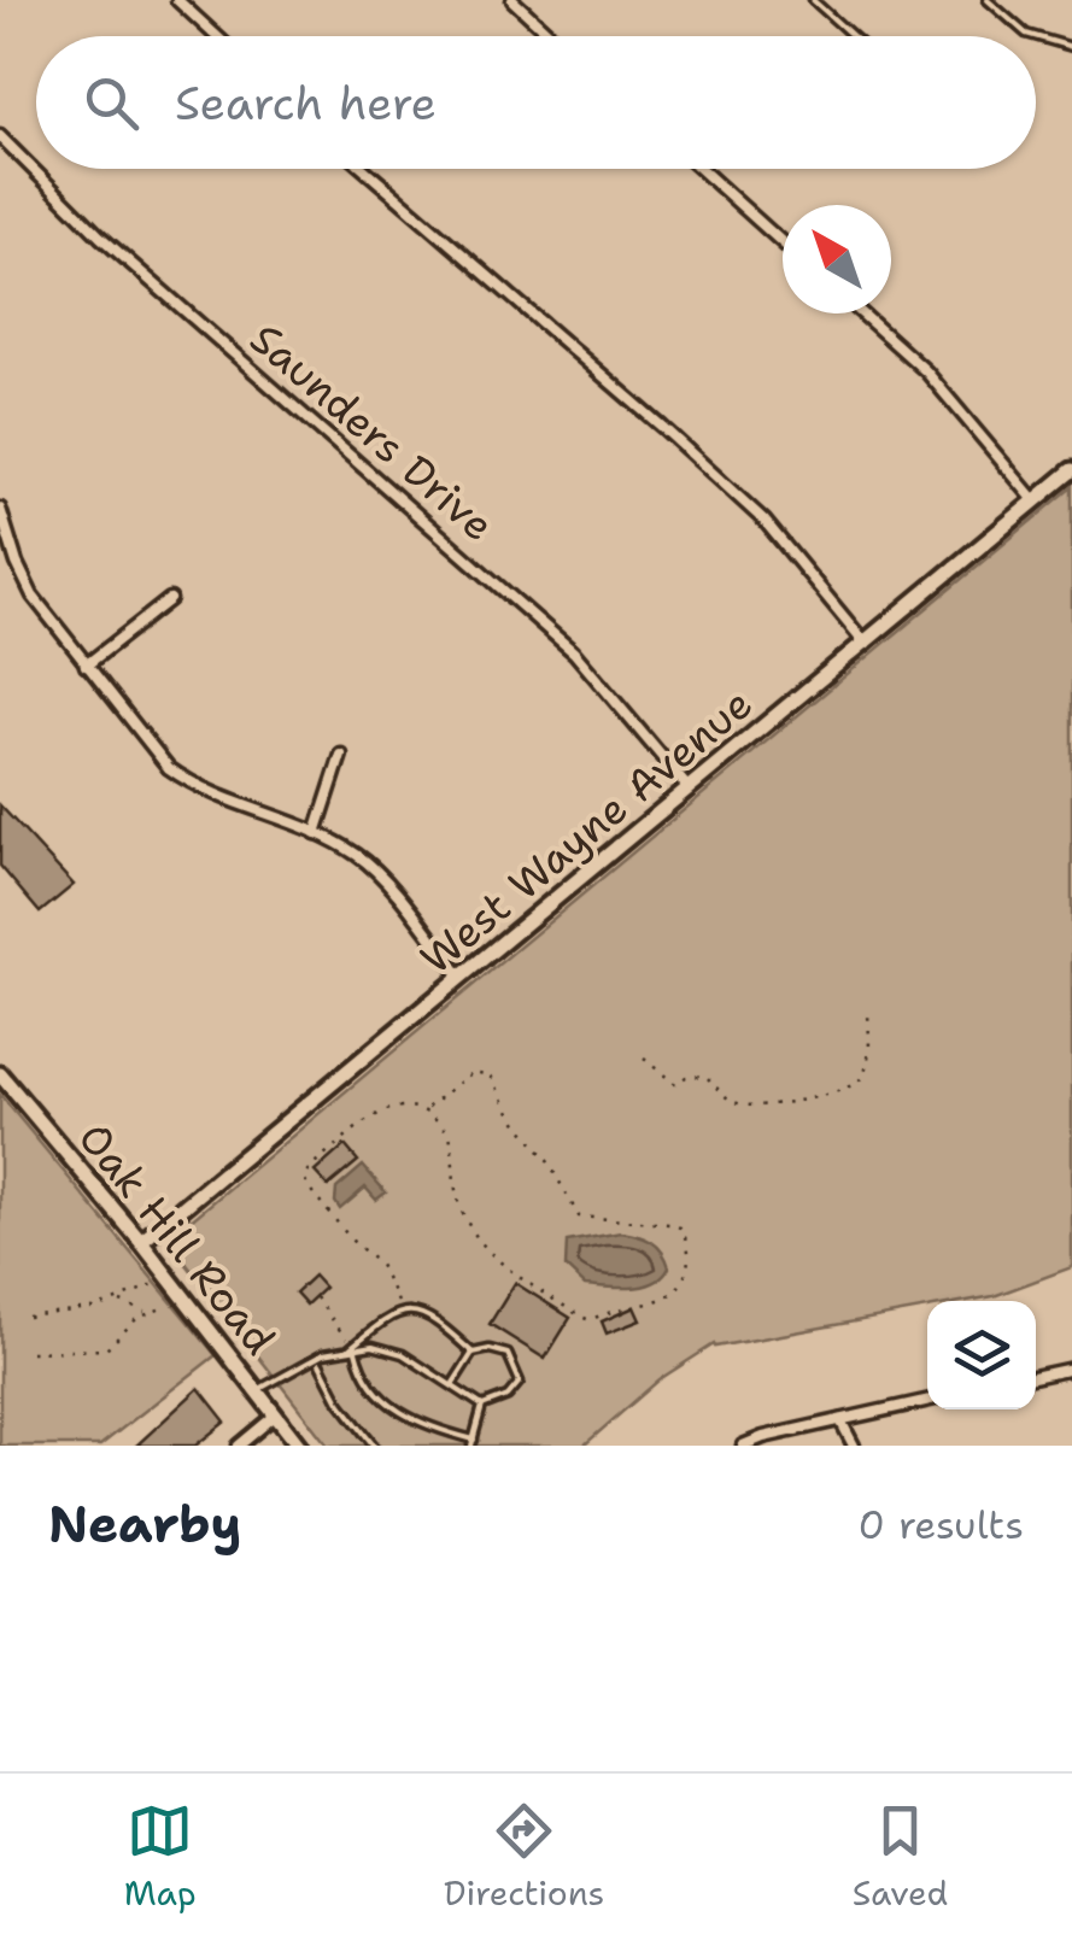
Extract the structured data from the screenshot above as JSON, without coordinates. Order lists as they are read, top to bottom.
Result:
{
  "streets": {
    "street": ["Saunders Drive", "West Wayne Avenue", "Oak Hill Road"]
  },
  "crossings": [
    ["Saunders Drive", "West Wayne Avenue"],
    ["West Wayne Avenue", "Oak Hill Road"]
  ],
  "north": "top left",
  "page": {
    "search": "Search here",
    "heading": ["Nearby", "0 results"],
    "nav": ["Map", "Directions", "Saved"]
  }
}
